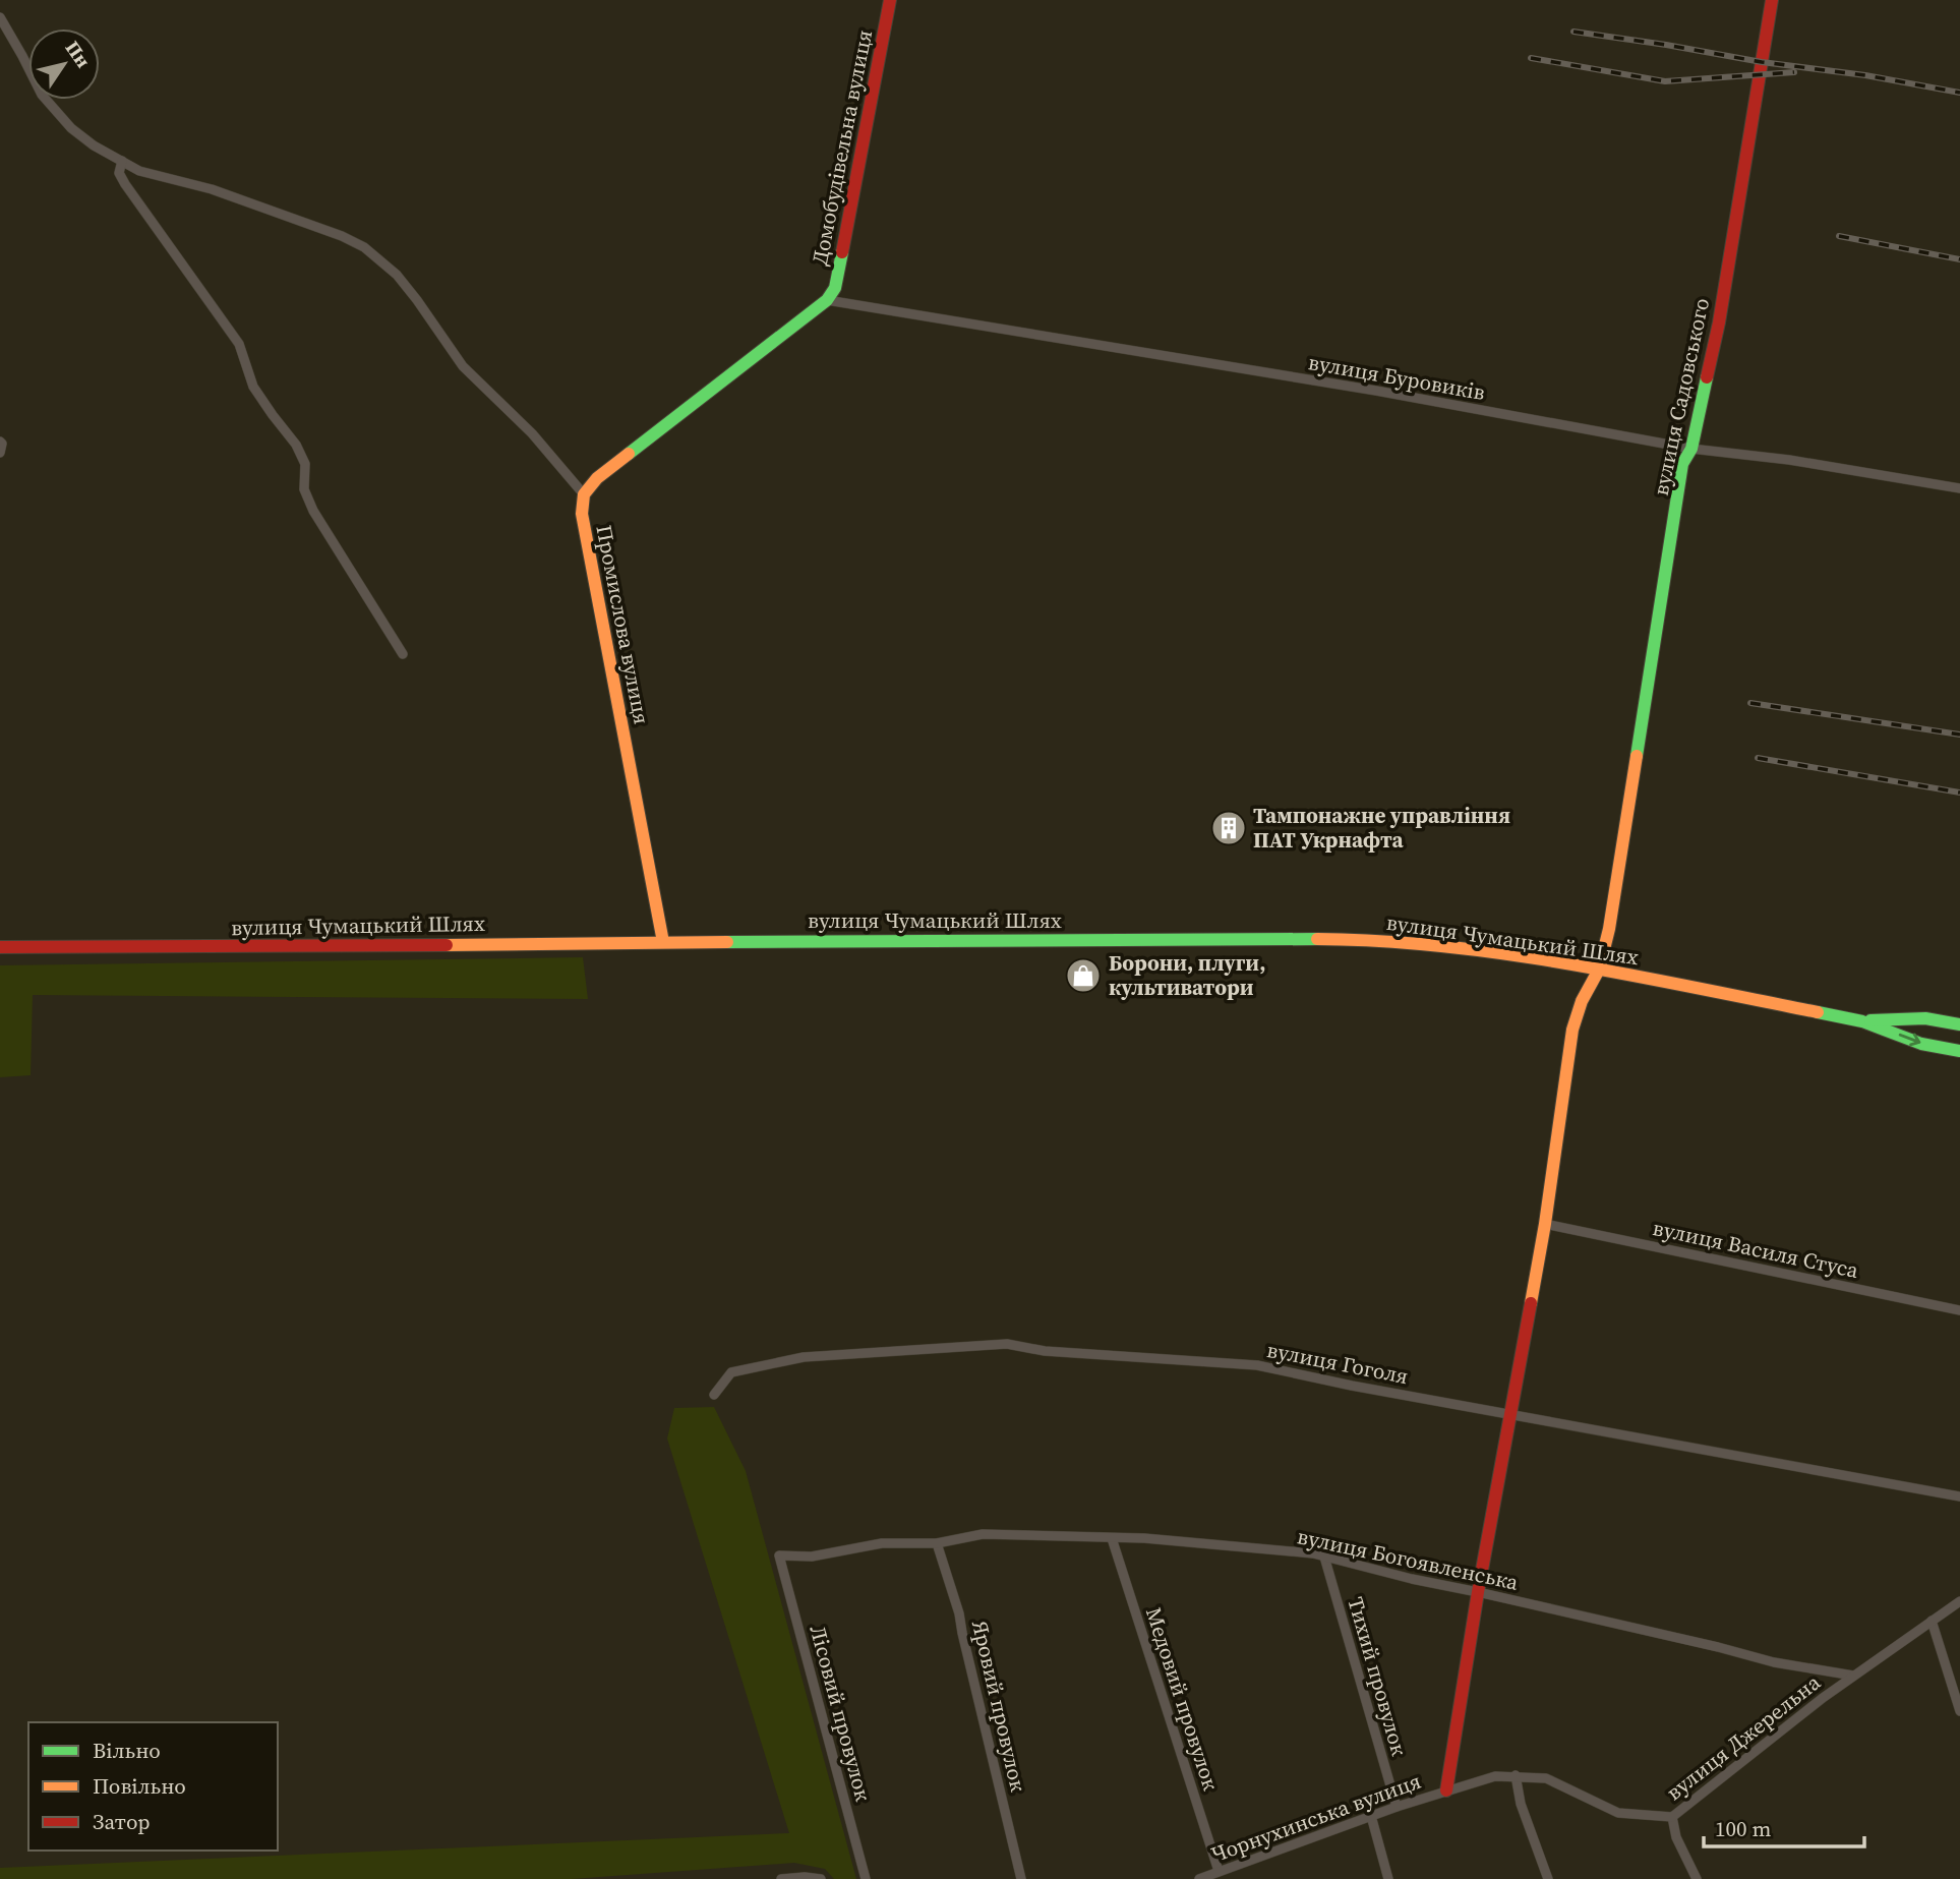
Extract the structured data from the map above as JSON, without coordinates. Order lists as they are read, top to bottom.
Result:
{
  "streets": {
    "street": [
      "Домобудівельна вулиця",
      "вулиця Буровиків",
      "вулиця Садовського",
      "Промислова вулиця",
      "вулиця Чумацький Шлях",
      "вулиця Василя Стуса",
      "вулиця Гоголя",
      "вулиця Богоявленська",
      "Тихий провулок",
      "Медовий провулок",
      "Яровий провулок",
      "Лісовий провулок",
      "вулиця Джерельна",
      "Чорнухинська вулиця"
    ]
  },
  "crossings": [
    ["Домобудівельна вулиця", "вулиця Буровиків"],
    ["вулиця Буровиків", "вулиця Садовського"],
    ["вулиця Садовського", "вулиця Чумацький Шлях"],
    ["вулиця Садовського", "вулиця Василя Стуса"],
    ["вулиця Садовського", "вулиця Гоголя"],
    ["вулиця Садовського", "вулиця Богоявленська"],
    ["вулиця Садовського", "вулиця Джерельна"],
    ["вулиця Садовського", "Чорнухинська вулиця"],
    ["Промислова вулиця", "вулиця Чумацький Шлях"],
    ["вулиця Богоявленська", "Тихий провулок"],
    ["вулиця Богоявленська", "Медовий провулок"],
    ["вулиця Богоявленська", "Яровий провулок"],
    ["вулиця Богоявленська", "Лісовий провулок"],
    ["вулиця Богоявленська", "вулиця Джерельна"],
    ["Тихий провулок", "Чорнухинська вулиця"],
    ["Медовий провулок", "Чорнухинська вулиця"],
    ["вулиця Джерельна", "Чорнухинська вулиця"]
  ],
  "places": {
    "building": ["Тампонажне управління ПАТ Укрнафта"],
    "shop": ["Борони, плуги, культиватори"]
  },
  "legend": ["Вільно", "Повільно", "Затор"],
  "scale_bar": "100 m",
  "north": "top right"
}
